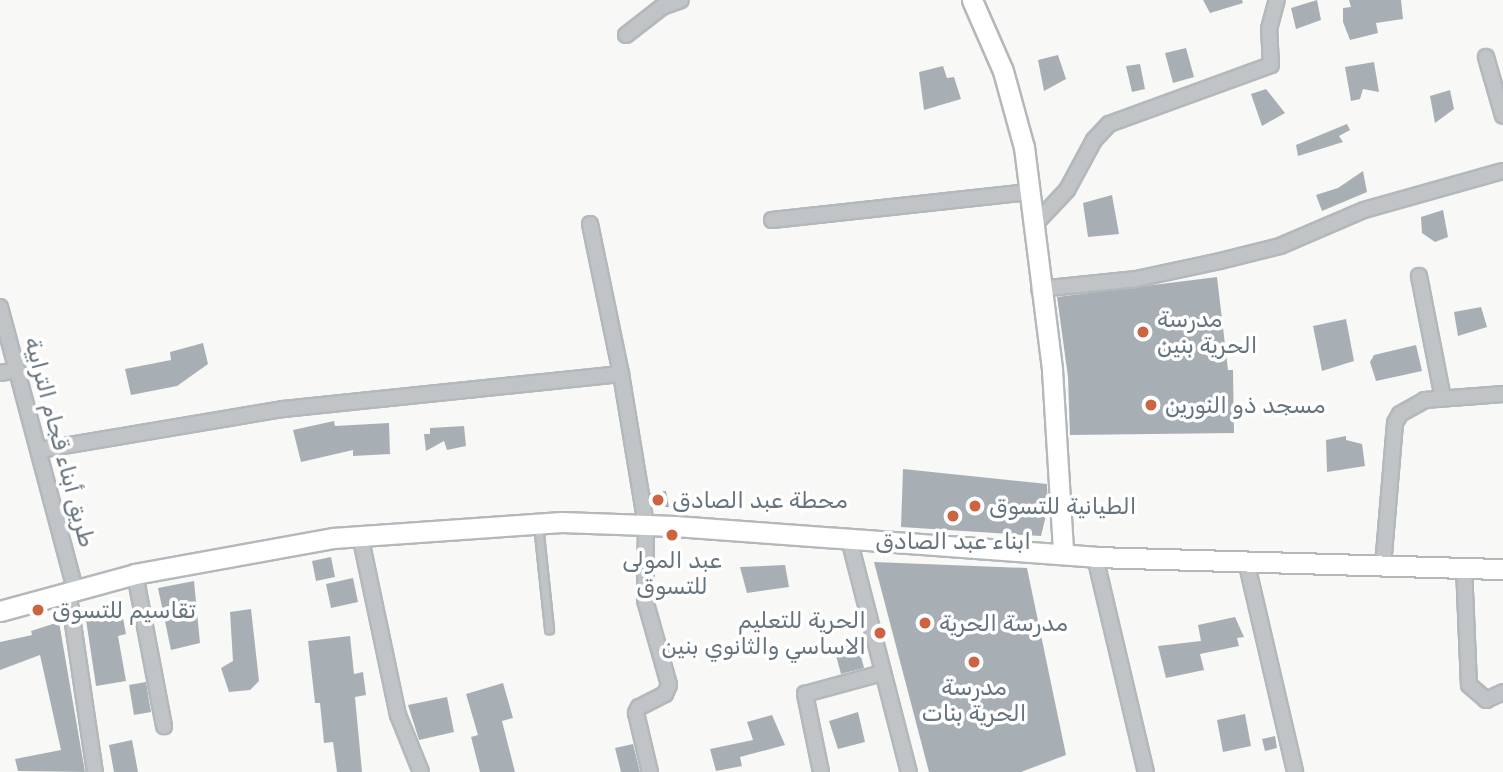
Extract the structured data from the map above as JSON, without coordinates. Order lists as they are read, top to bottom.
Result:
{
  "streets": {
    "street": ["طريق أبناء قجام الترابية"]
  },
  "places": [
    "مدرسة الحرية بنين",
    "مسجد ذو النورين",
    "محطة عبد الصادق",
    "الطيانية للتسوق",
    "ابناء عبد الصادق",
    "عبد المولى للتسوق",
    "تقاسيم للتسوق",
    "مدرسة الحرية",
    "الحرية للتعليم الاساسي والثانوي بنين",
    "مدرسة الحرية بنات"
  ]
}
